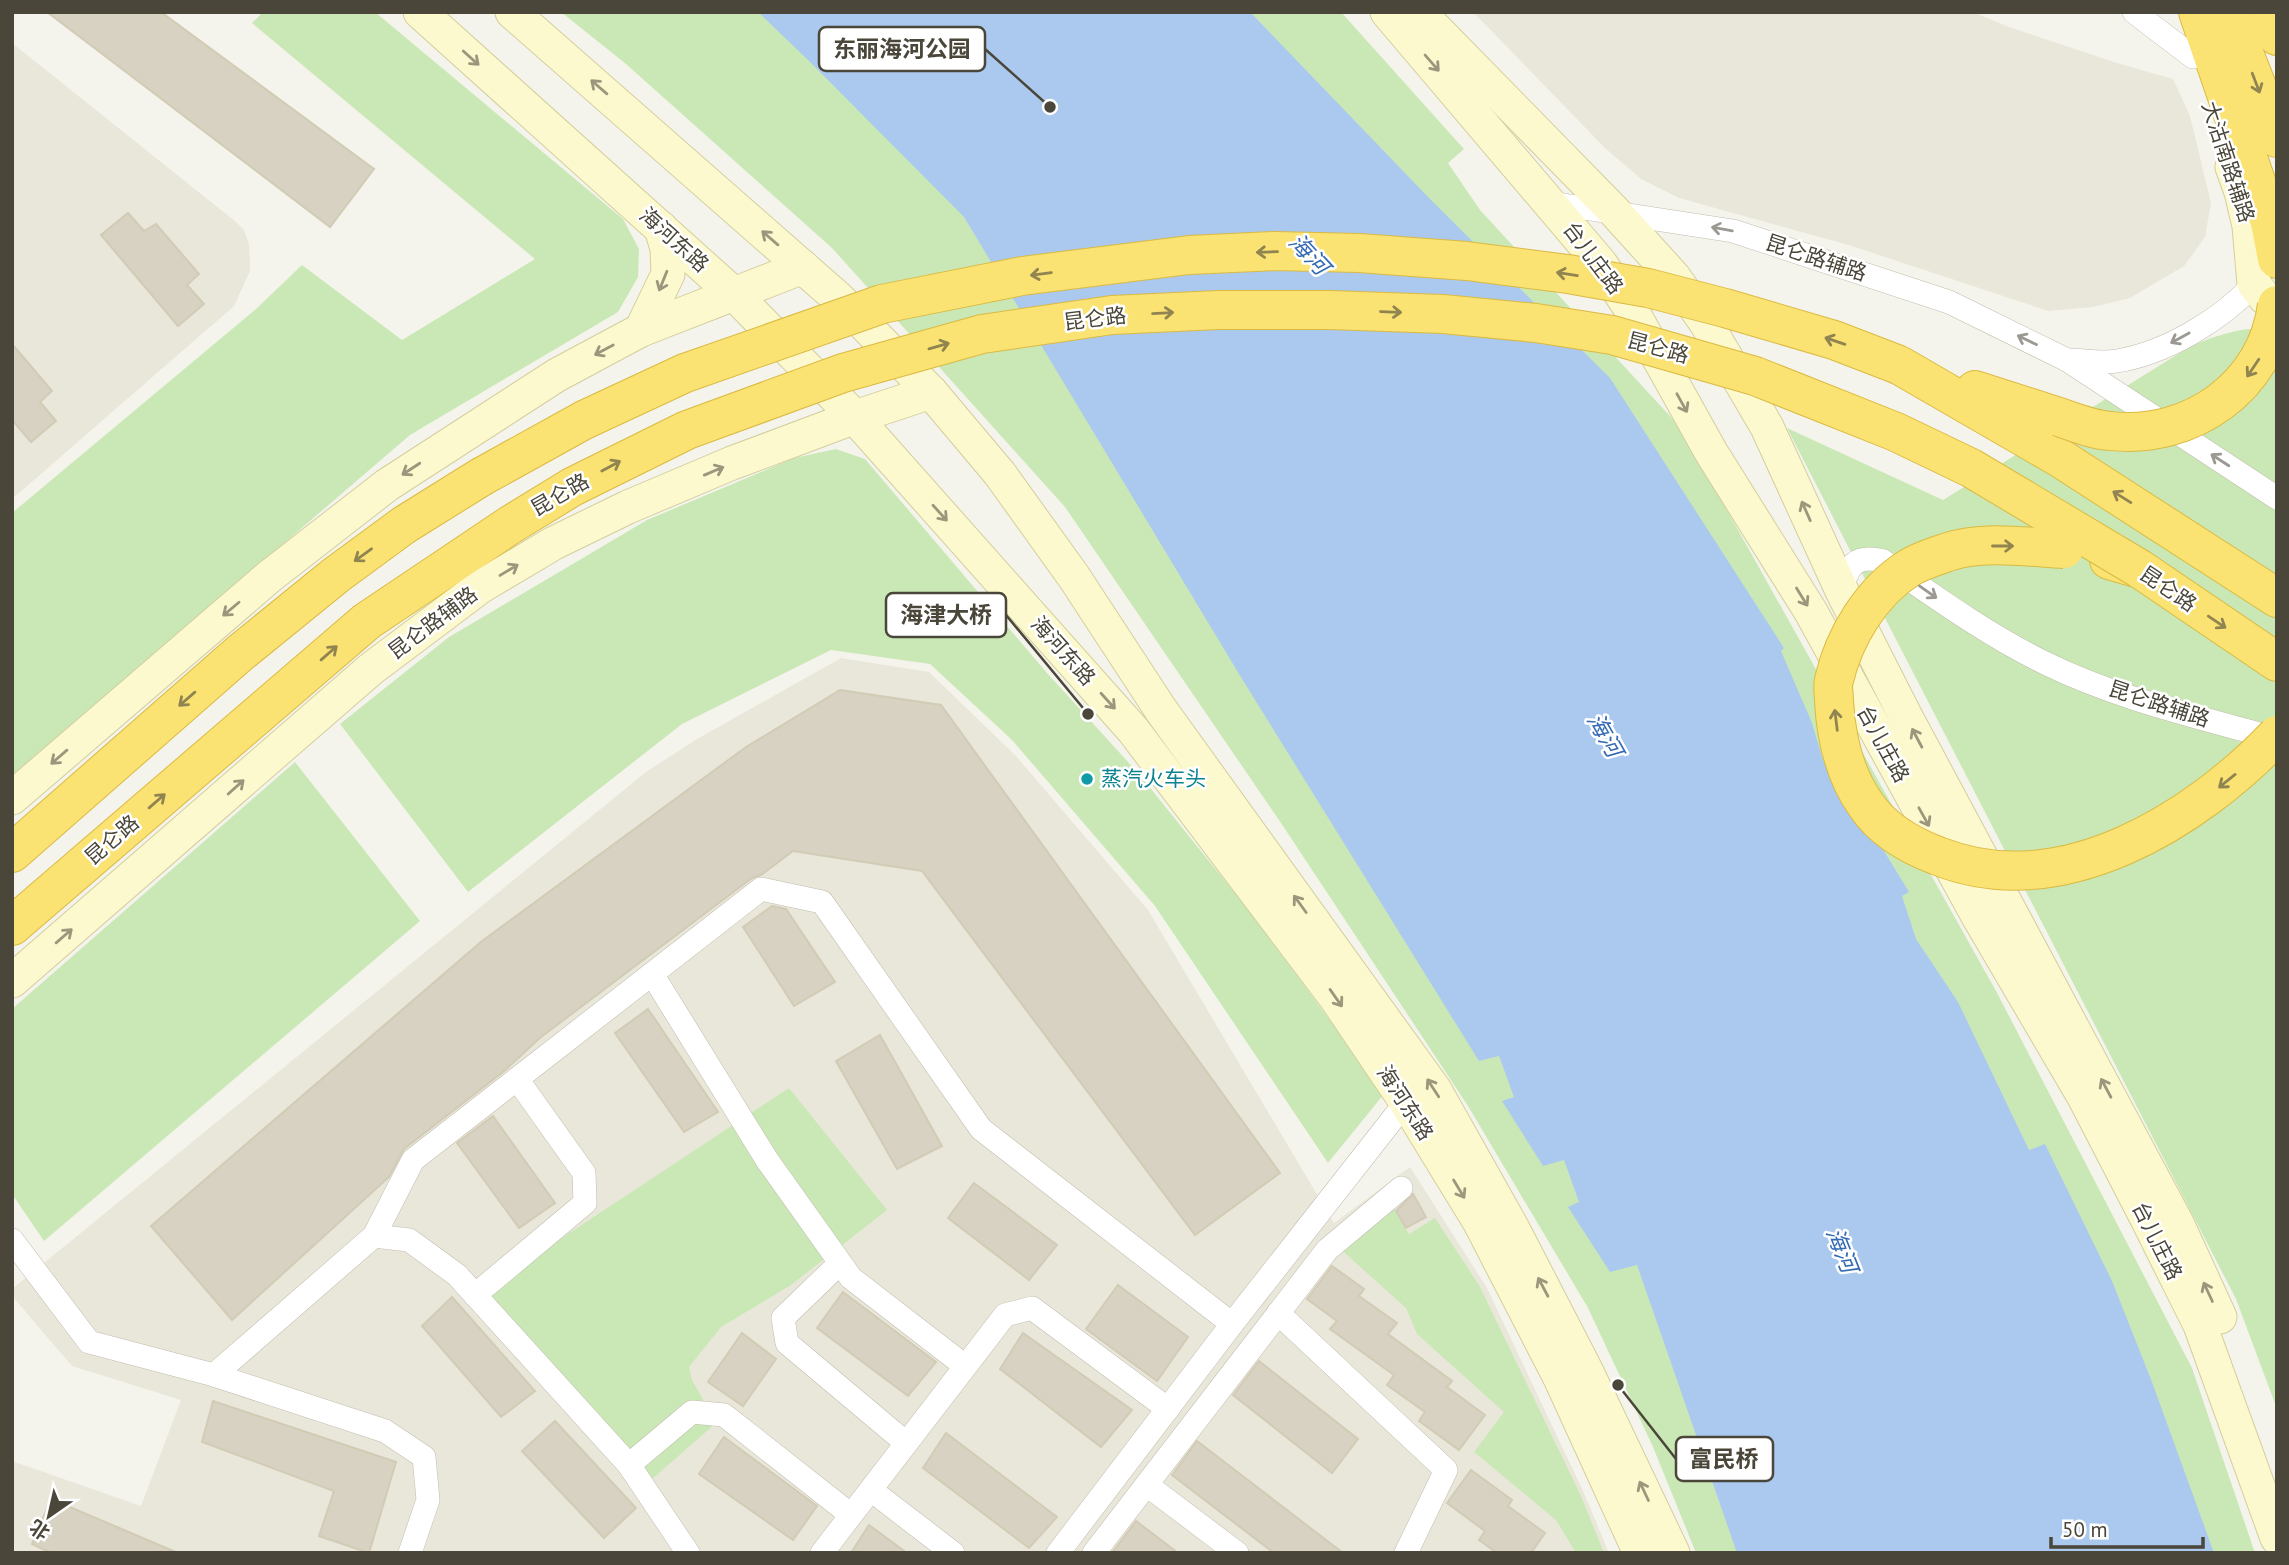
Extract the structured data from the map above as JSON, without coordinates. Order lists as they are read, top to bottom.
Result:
{
  "streets": {
    "highway": ["昆仑路"],
    "main road": [
      "大沽南路辅路",
      "海河东路",
      "台儿庄路",
      "昆仑路辅路"
    ]
  },
  "crossings": [
    ["大沽南路辅路", "昆仑路辅路"],
    ["海河东路", "昆仑路辅路"],
    ["台儿庄路", "昆仑路辅路"]
  ],
  "water": ["海河"],
  "places": [
    "东丽海河公园",
    "海津大桥",
    "蒸汽火车头",
    "富民桥"
  ],
  "scale_bar": "50 m",
  "north": "bottom left"
}
